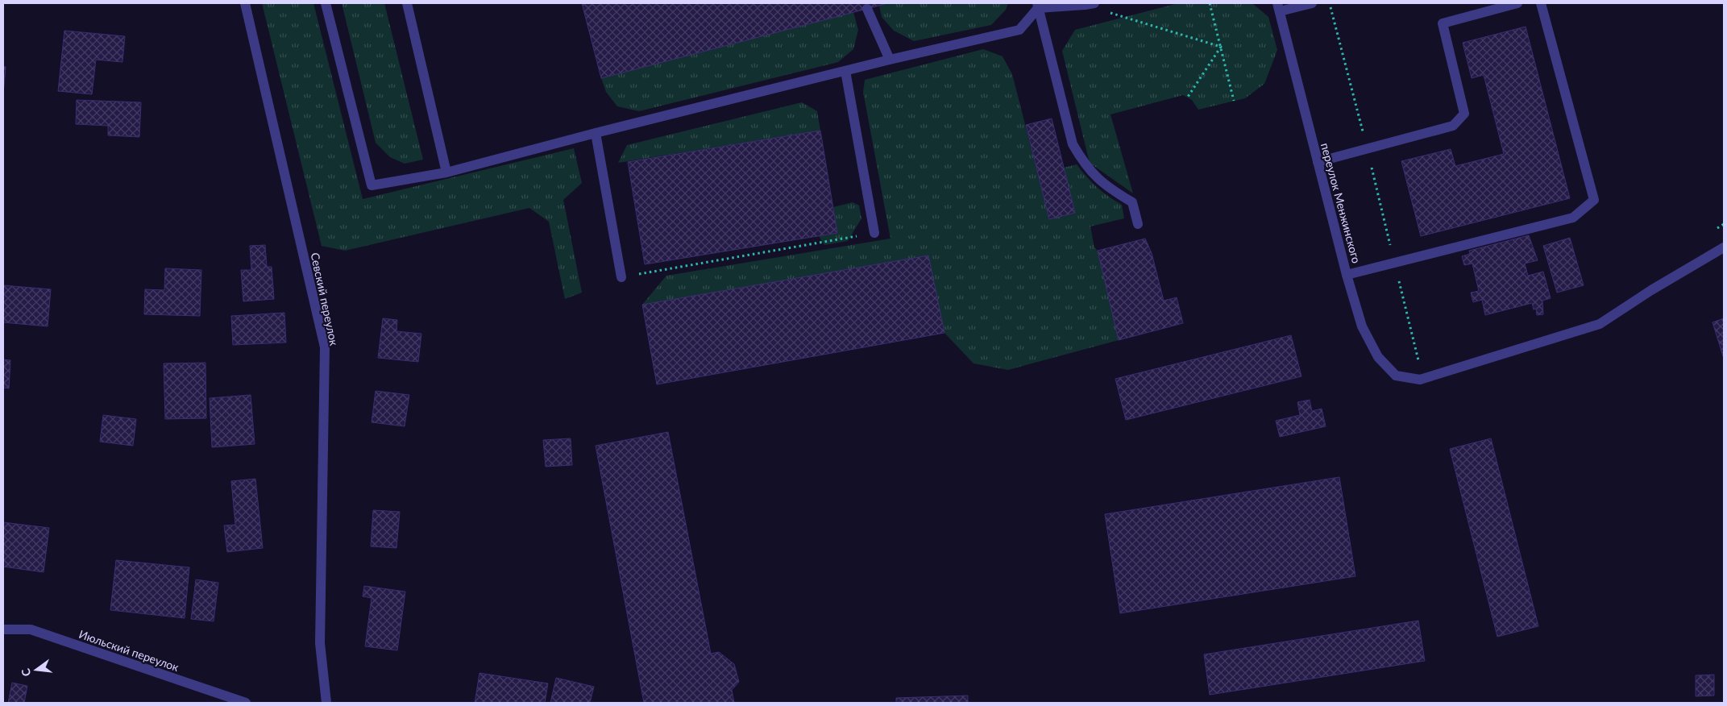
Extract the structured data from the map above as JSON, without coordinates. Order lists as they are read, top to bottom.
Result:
{
  "streets": {
    "street": ["переулок Менжинского", "Севский переулок", "Июльский переулок"]
  },
  "north": "left"
}
